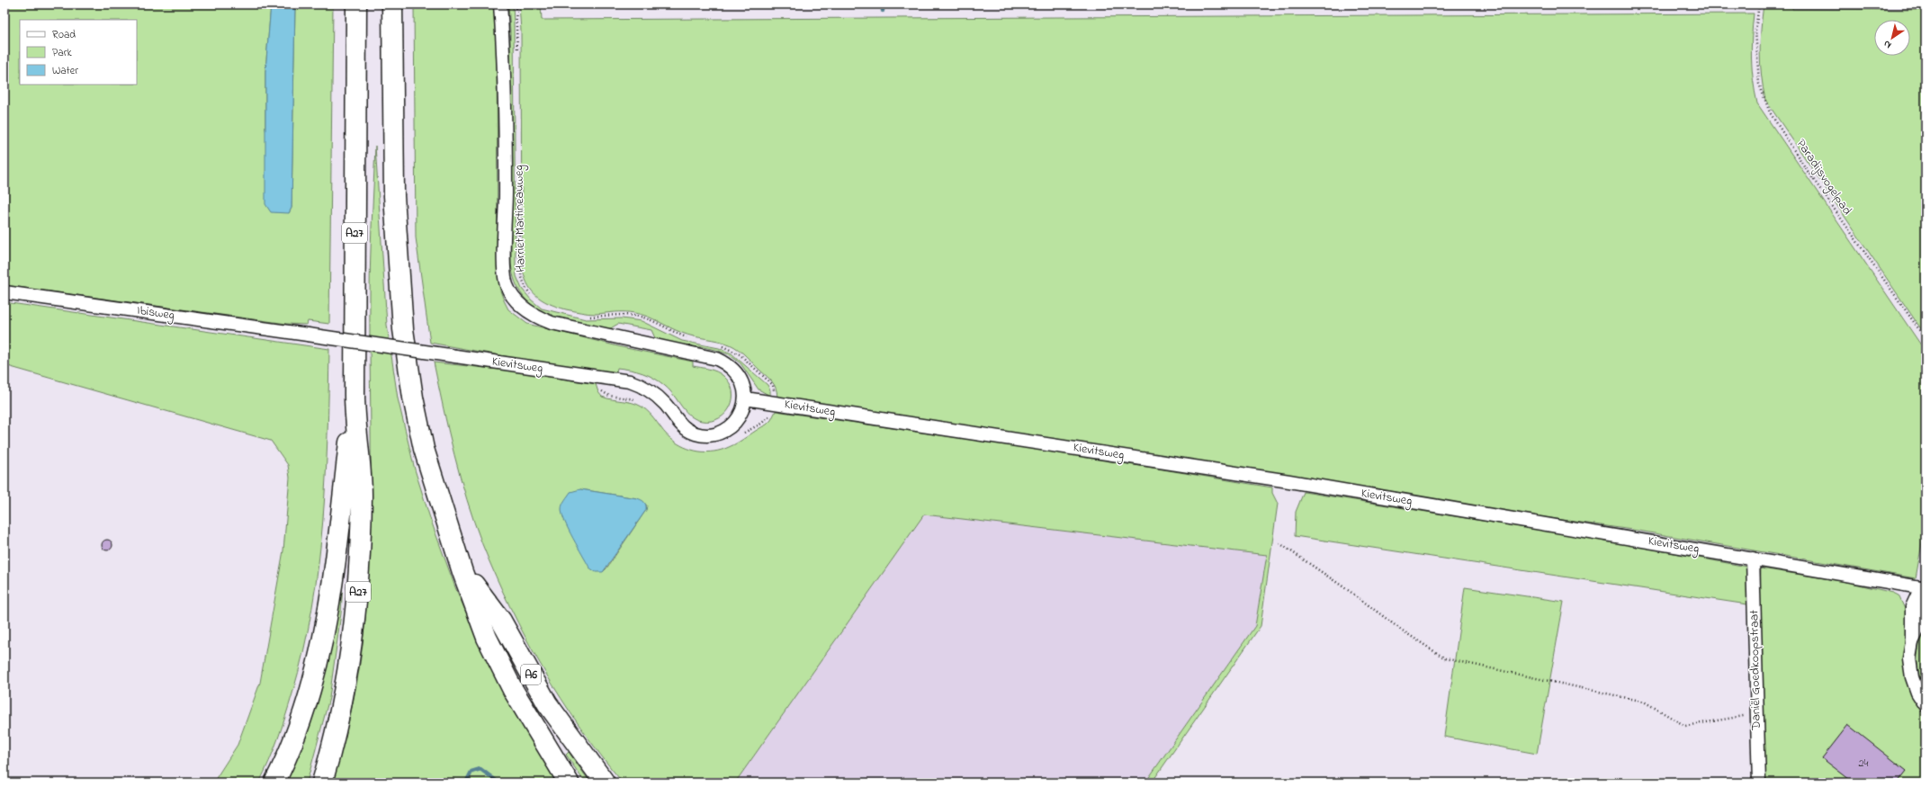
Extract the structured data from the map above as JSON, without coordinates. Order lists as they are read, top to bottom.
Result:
{
  "streets": {
    "highway": ["A27", "A6"],
    "street": [
      "Harriet Martineauweg",
      "Ibisweg",
      "Kievitsweg",
      "Daniël Goedkoopstraat"
    ],
    "path": ["Paradijsvogelpad"]
  },
  "crossings": [
    ["Harriet Martineauweg", "Kievitsweg"],
    ["Ibisweg", "Kievitsweg"],
    ["Kievitsweg", "Daniël Goedkoopstraat"]
  ],
  "house_numbers": ["24"],
  "legend": ["Road", "Park", "Water"],
  "north": "bottom left"
}
